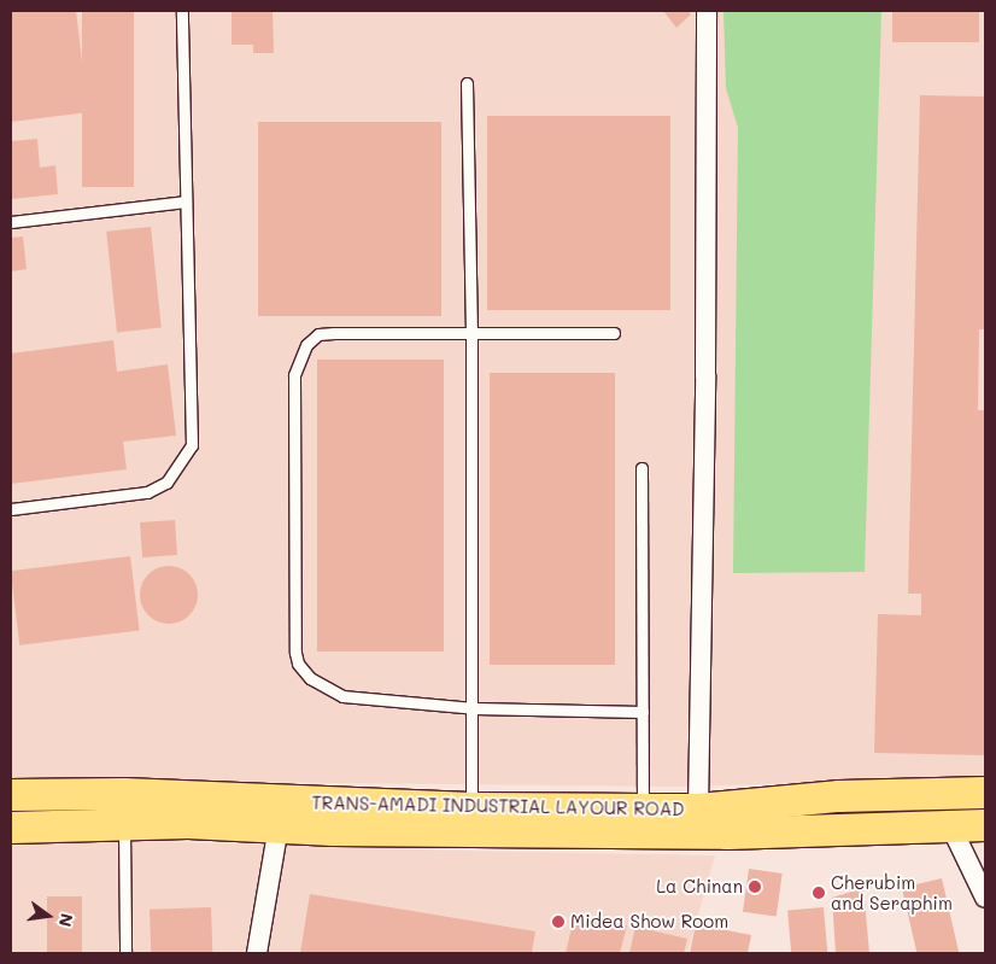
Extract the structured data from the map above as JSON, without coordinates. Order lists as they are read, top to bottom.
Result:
{
  "streets": {
    "main road": ["TRANS-AMADI INDUSTRIAL LAYOUR ROAD"]
  },
  "places": ["La Chinan", "Cherubim and Seraphim", "Midea Show Room"],
  "north": "right"
}
